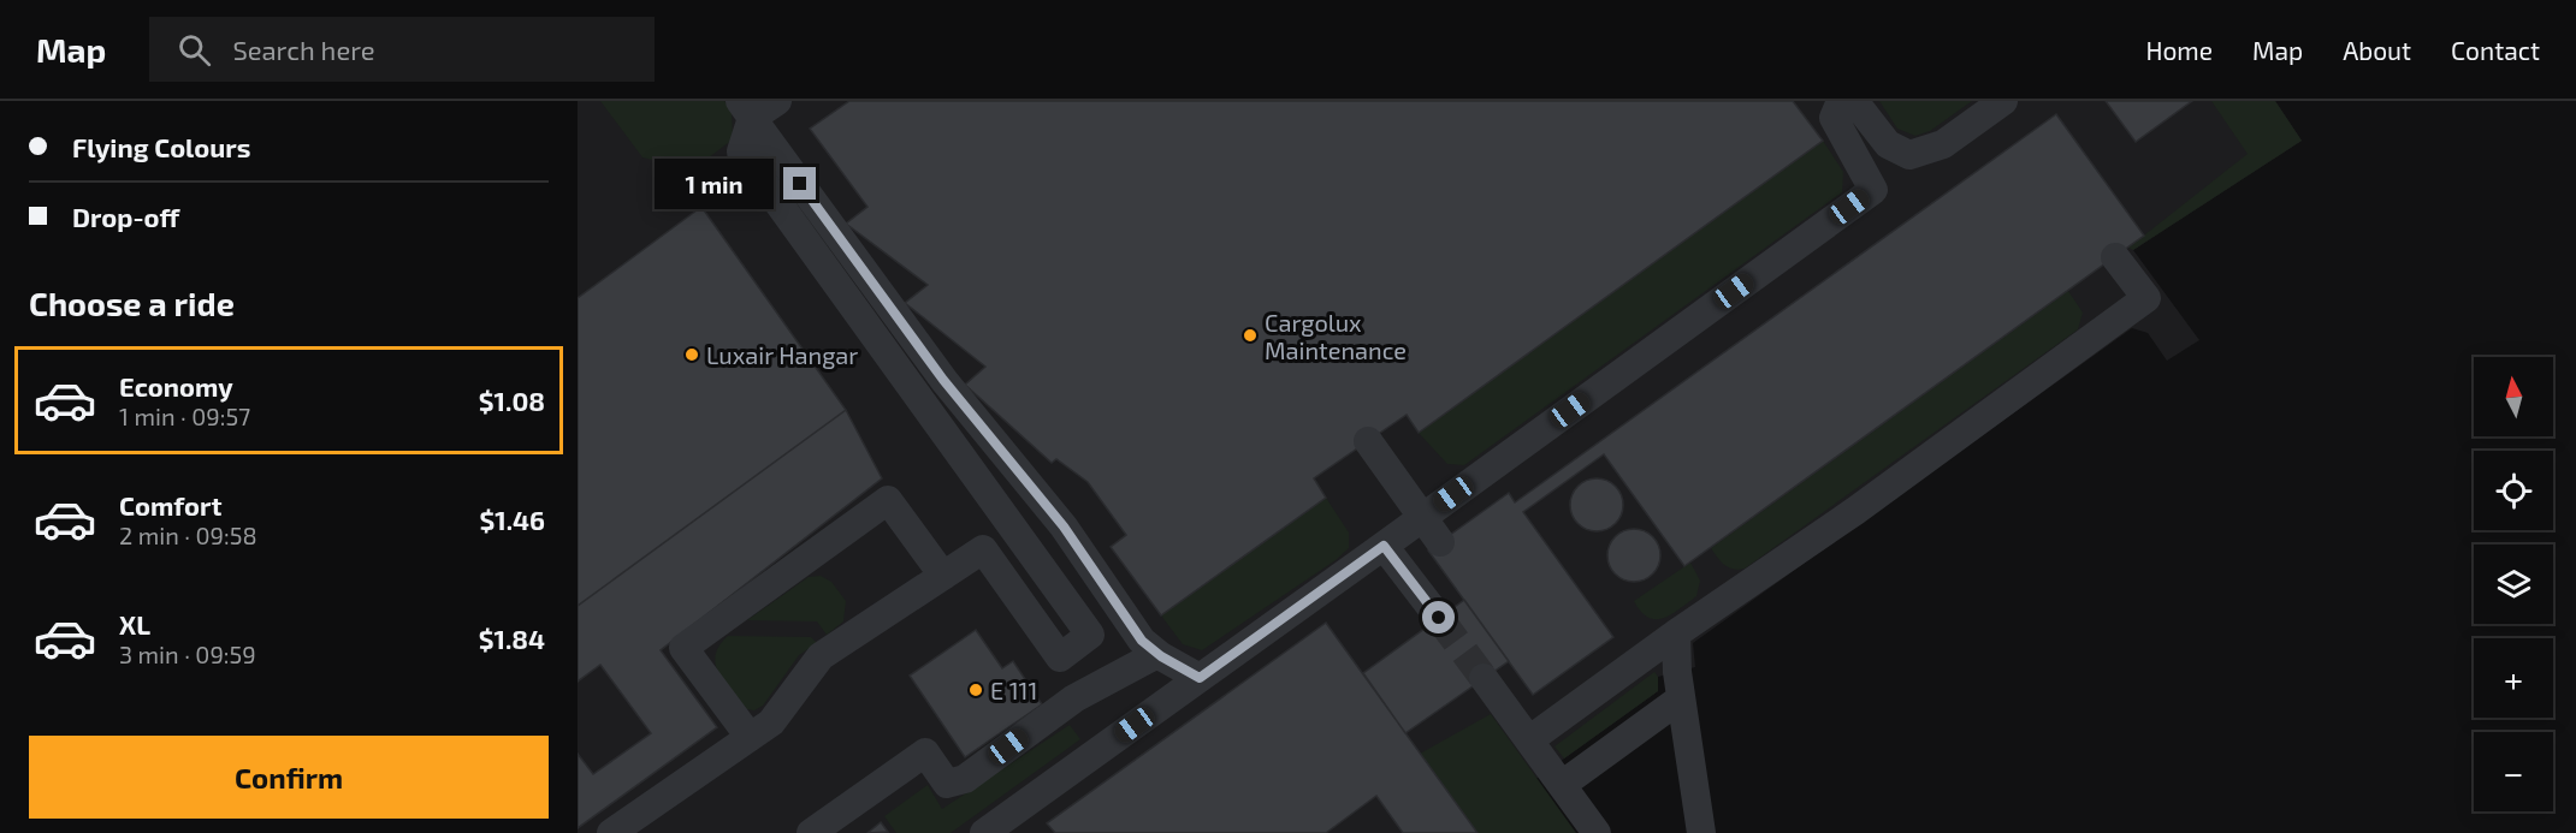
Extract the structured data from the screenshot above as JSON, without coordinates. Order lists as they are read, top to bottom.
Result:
{
  "places": ["Cargolux Maintenance", "Luxair Hangar", "E 111"],
  "north": "top",
  "page": {
    "header": "Map",
    "search": "Search here",
    "nav": [
      "Home",
      "Map",
      "About",
      "Contact"
    ],
    "banner": ["Flying Colours", "Drop-off"],
    "bubble": "1 min",
    "heading": "Choose a ride",
    "list": [
      {
        "name": "Economy",
        "note": "1 min · 09:57",
        "value": "$1.08"
      },
      {
        "name": "Comfort",
        "note": "2 min · 09:58",
        "value": "$1.46"
      },
      {
        "name": "XL",
        "note": "3 min · 09:59",
        "value": "$1.84"
      }
    ],
    "map_buttons": ["+", "−"],
    "buttons": "Confirm"
  }
}
